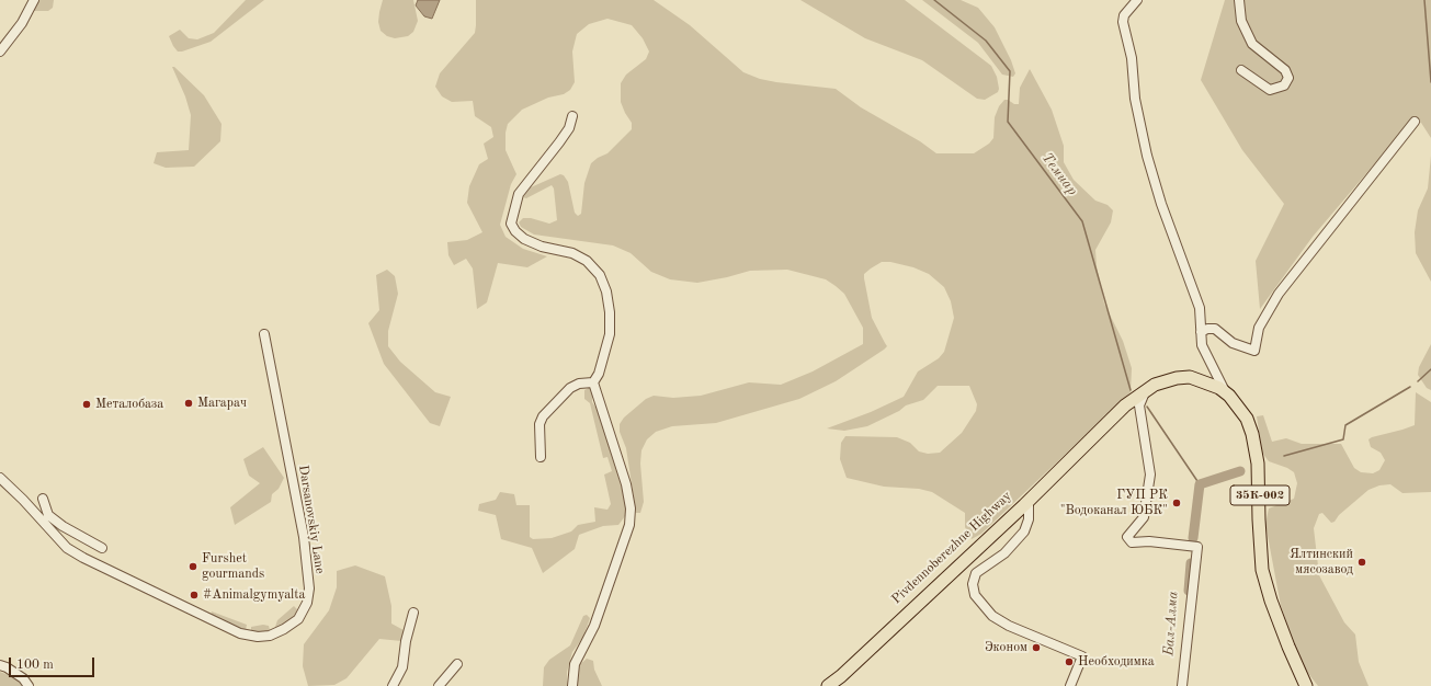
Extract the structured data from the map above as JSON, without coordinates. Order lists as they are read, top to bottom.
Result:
{
  "streets": {
    "highway": ["35К-002", "Pivdennoberezhne Highway"],
    "street": ["Darsanovskiy Lane"]
  },
  "crossings": [
    ["35К-002", "Pivdennoberezhne Highway"]
  ],
  "water": ["Темиар", "Бал-Алма"],
  "places": [
    "Магарач",
    "Металобаза",
    "ГУП РК \"Водоканал ЮБК\"",
    "Ялтинский мясозавод",
    "Furshet gourmands",
    "#Animalgymyalta",
    "Эконом",
    "Необходимка"
  ],
  "scale_bar": "100 m"
}
